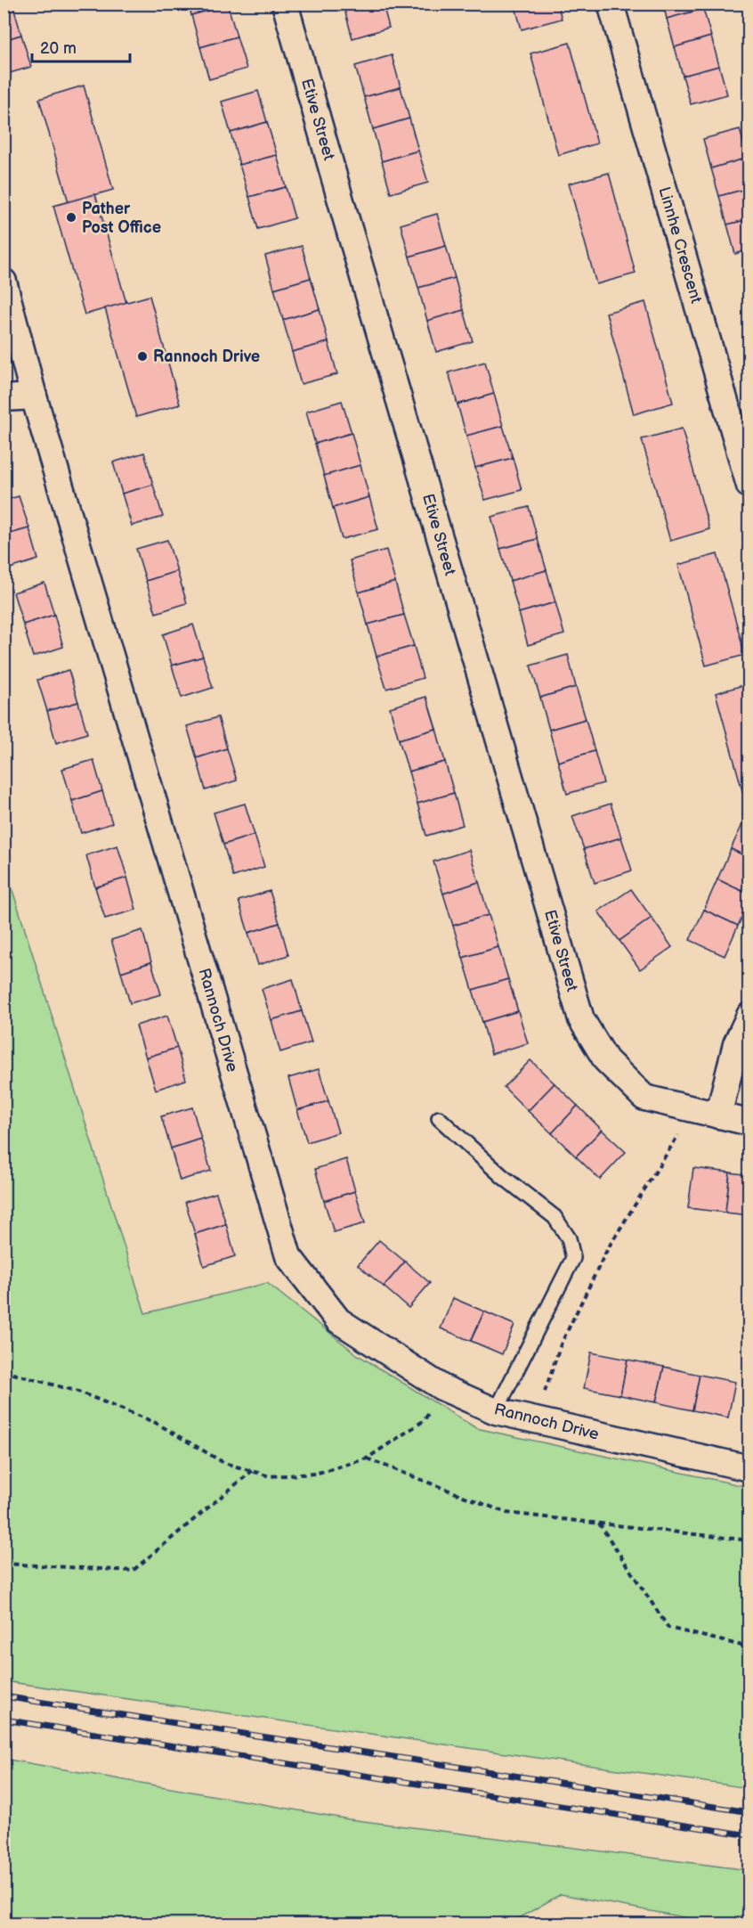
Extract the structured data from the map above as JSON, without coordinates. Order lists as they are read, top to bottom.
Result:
{
  "streets": {
    "street": ["Etive Street", "Linnhe Crescent", "Rannoch Drive"]
  },
  "places": ["Pather Post Office", "Rannoch Drive"],
  "scale_bar": "20 m"
}
